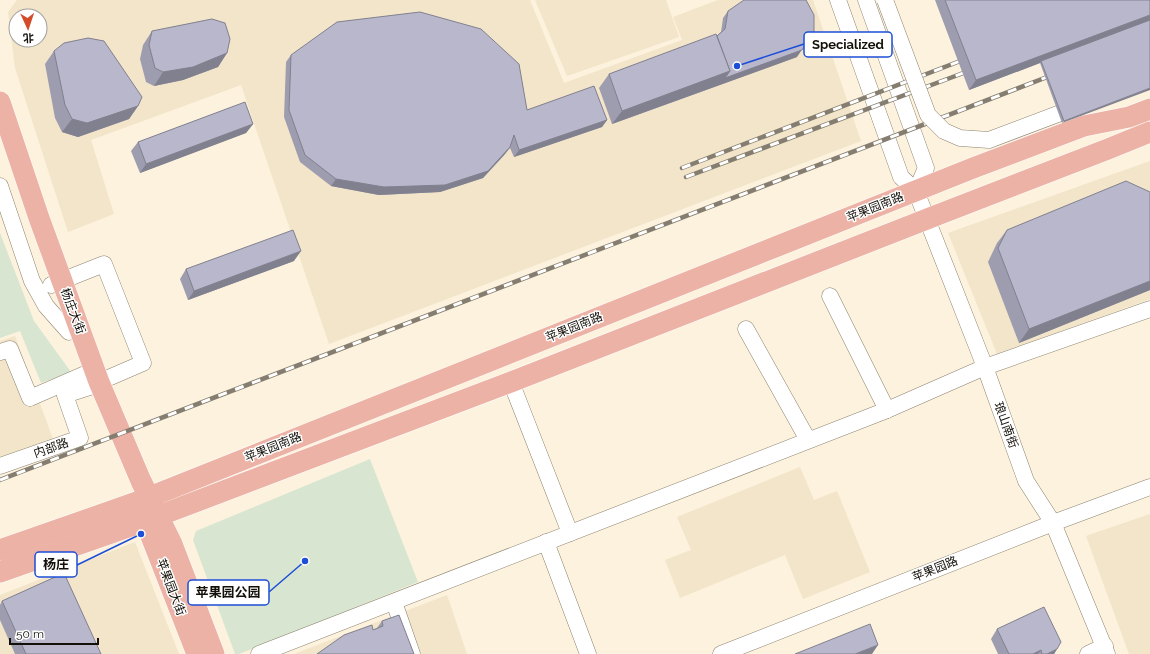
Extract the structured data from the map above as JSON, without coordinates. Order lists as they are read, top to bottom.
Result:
{
  "streets": {
    "main road": ["苹果园南路", "杨庄大街", "苹果园大街"],
    "street": ["琅山南街", "内部路", "苹果园路"]
  },
  "crossings": [
    ["苹果园南路", "杨庄大街"],
    ["苹果园南路", "琅山南街"],
    ["苹果园南路", "苹果园大街"],
    ["杨庄大街", "苹果园大街"],
    ["琅山南街", "苹果园路"]
  ],
  "places": ["Specialized", "杨庄", "苹果园公园"],
  "scale_bar": "50 m",
  "north": "bottom"
}
